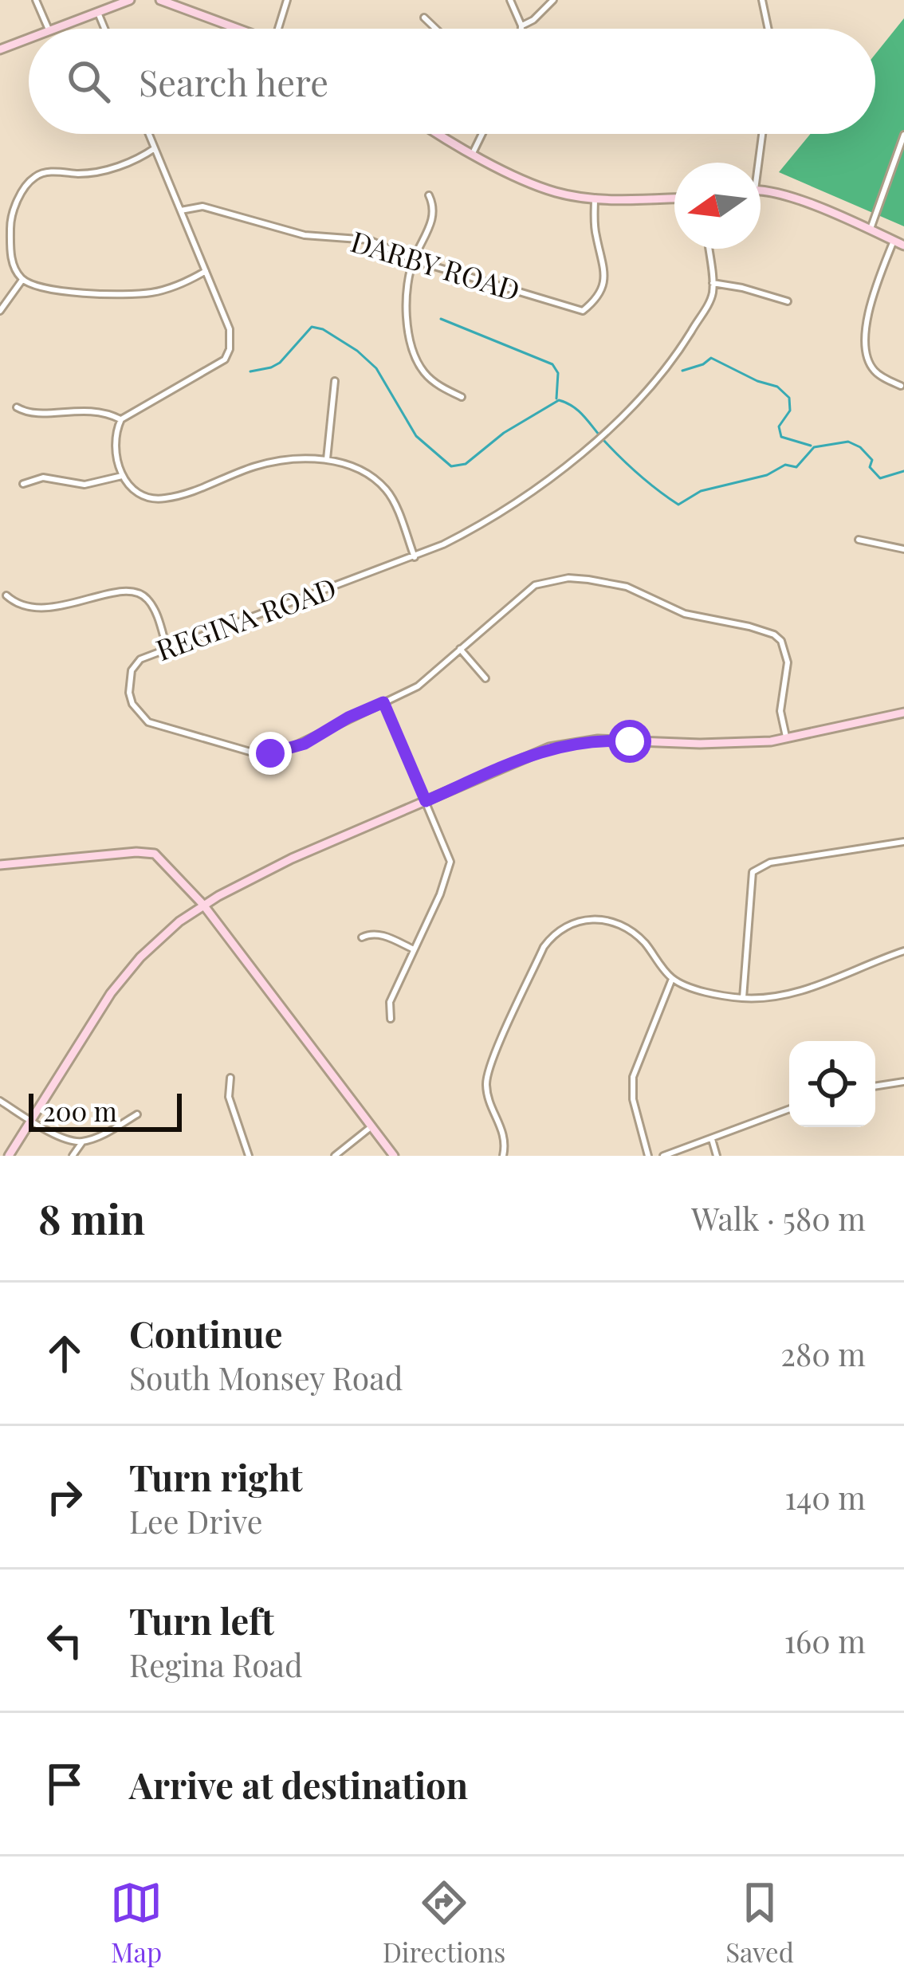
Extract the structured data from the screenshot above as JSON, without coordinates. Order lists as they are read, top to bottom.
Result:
{
  "streets": {
    "street": ["DARBY ROAD", "REGINA ROAD"]
  },
  "scale_bar": "200 m",
  "north": "left",
  "page": {
    "search": "Search here",
    "scale": "200 m",
    "heading": ["8 min", "Walk · 580 m"],
    "list": [
      ["Continue", "South Monsey Road", "280 m"],
      ["Turn right", "Lee Drive", "140 m"],
      ["Turn left", "Regina Road", "160 m"],
      "Arrive at destination"
    ],
    "nav": ["Map", "Directions", "Saved"]
  }
}
